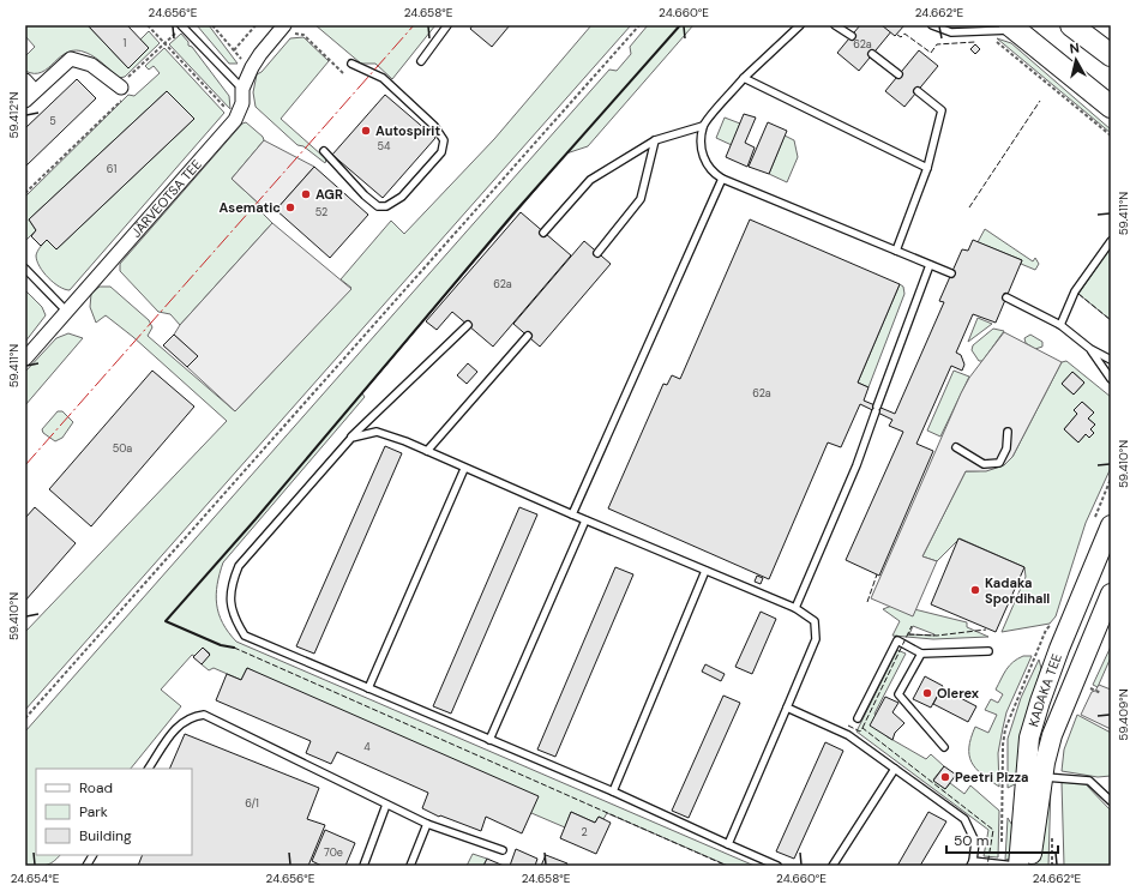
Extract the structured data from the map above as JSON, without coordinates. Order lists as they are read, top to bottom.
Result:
{
  "streets": {
    "main road": ["KADAKA TEE"],
    "street": ["JÄRVEOTSA TEE"]
  },
  "places": [
    "Autospirit",
    "AGR",
    "Asematic",
    "Kadaka Spordihall",
    "Olerex",
    "Peetri Pizza"
  ],
  "house_numbers": [
    "1",
    "62a",
    "5",
    "54",
    "61",
    "52",
    "62a",
    "62a",
    "50a",
    "4",
    "6/1",
    "2",
    "70e"
  ],
  "legend": ["Road", "Park", "Building"],
  "scale_bar": "50 m",
  "north": "top",
  "coordinates": [
    "24.656°E",
    "24.658°E",
    "24.660°E",
    "24.662°E",
    "59.412°N",
    "59.411°N",
    "59.410°N",
    "59.409°N",
    "24.654°E"
  ]
}
